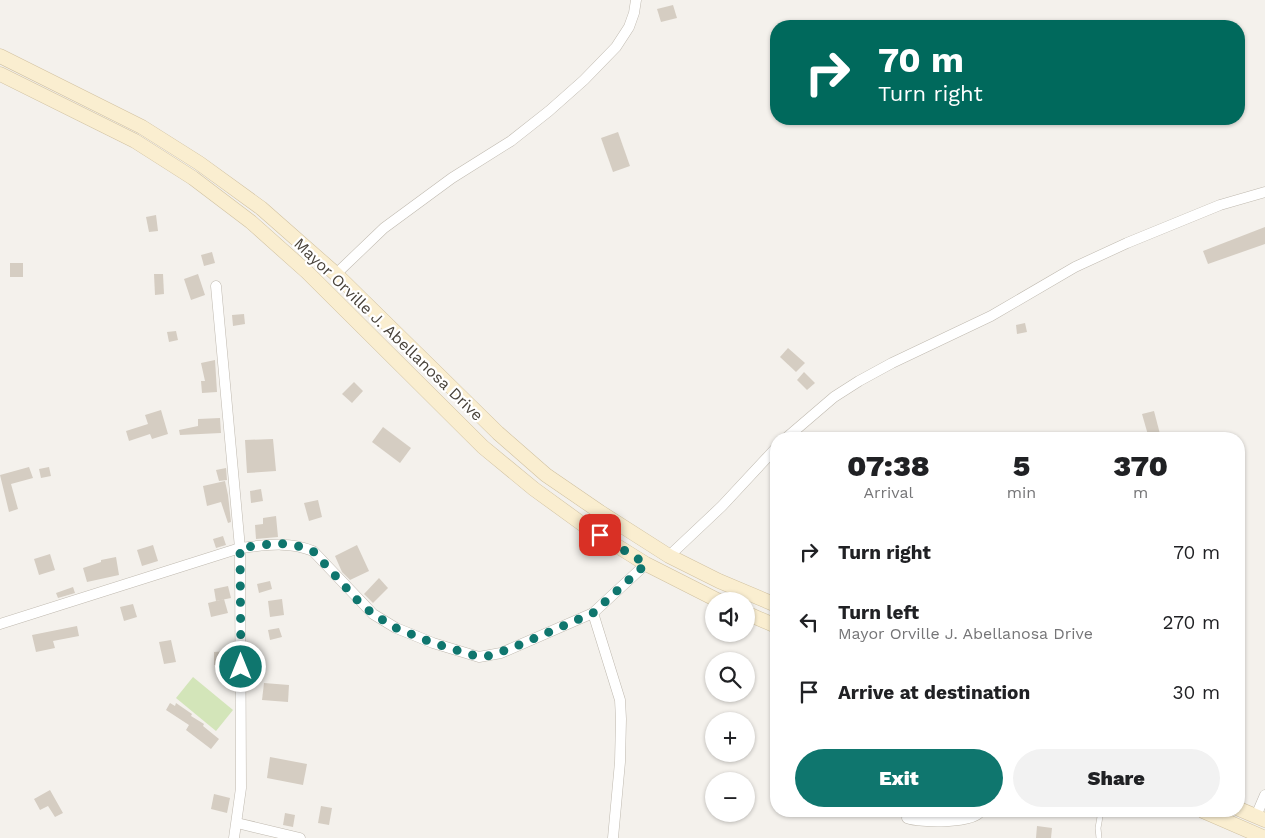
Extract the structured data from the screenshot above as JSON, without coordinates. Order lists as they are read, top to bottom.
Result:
{
  "streets": {
    "main road": ["Mayor Orville J. Abellanosa Drive"]
  },
  "page": {
    "turn": ["70 m", "Turn right"],
    "eta": [
      "07:38",
      "Arrival",
      "5",
      "min",
      "370",
      "m"
    ],
    "list": [
      {
        "name": "Turn right",
        "value": "70 m"
      },
      {
        "name": "Turn left",
        "note": "Mayor Orville J. Abellanosa Drive",
        "value": "270 m"
      },
      {
        "name": "Arrive at destination",
        "value": "30 m"
      }
    ],
    "map_buttons": ["+", "−"],
    "buttons": ["Exit", "Share"]
  }
}
